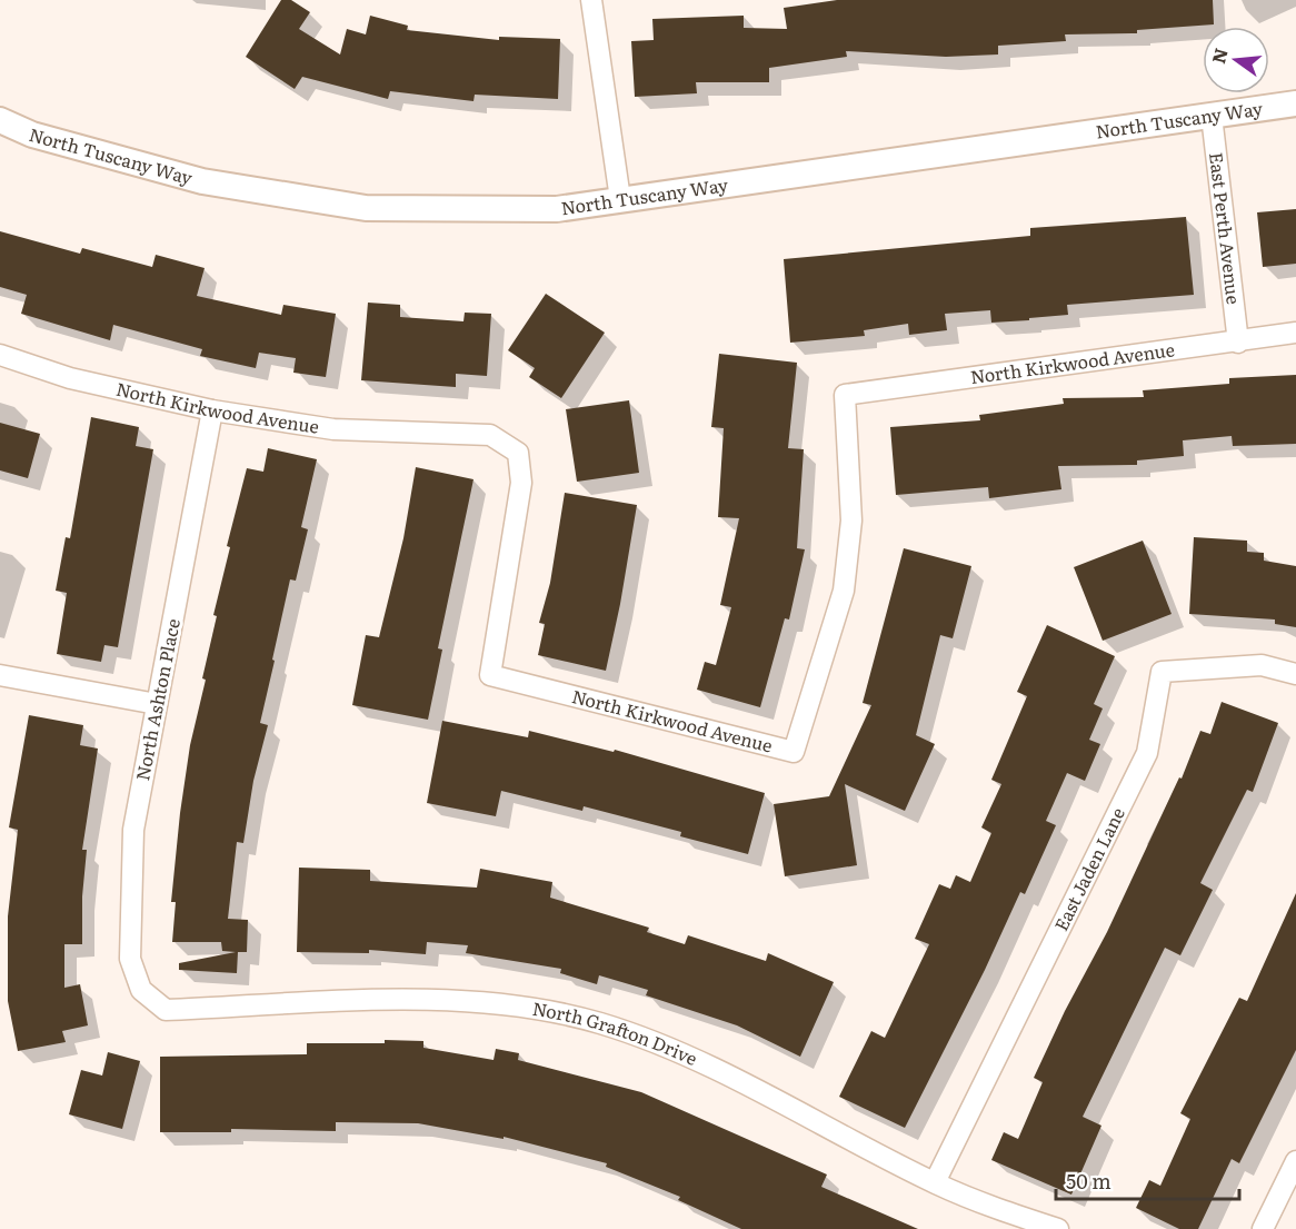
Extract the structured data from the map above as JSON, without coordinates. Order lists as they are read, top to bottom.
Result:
{
  "streets": {
    "street": [
      "North Tuscany Way",
      "East Perth Avenue",
      "North Kirkwood Avenue",
      "North Ashton Place",
      "East Jaden Lane",
      "North Grafton Drive"
    ]
  },
  "crossings": [
    ["North Tuscany Way", "East Perth Avenue"],
    ["East Perth Avenue", "North Kirkwood Avenue"],
    ["North Kirkwood Avenue", "North Ashton Place"],
    ["North Ashton Place", "North Grafton Drive"],
    ["East Jaden Lane", "North Grafton Drive"]
  ],
  "scale_bar": "50 m",
  "north": "left"
}
